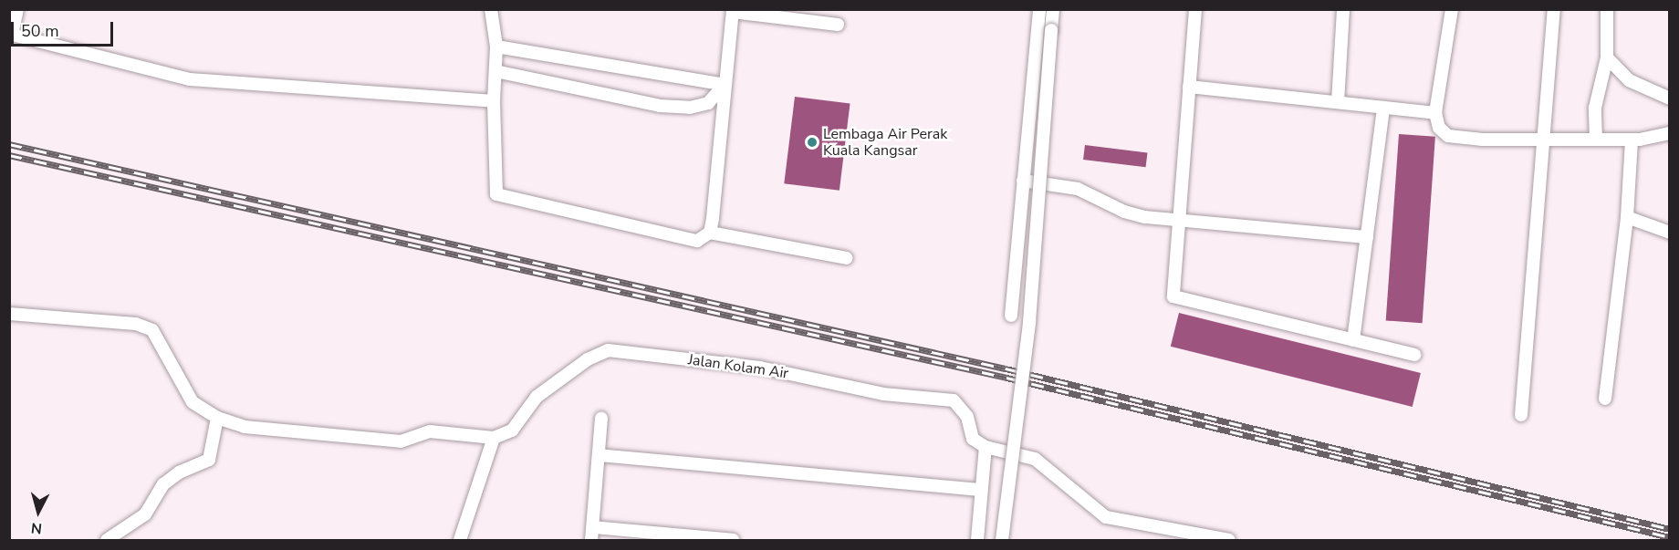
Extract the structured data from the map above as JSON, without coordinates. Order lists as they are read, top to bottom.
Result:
{
  "streets": {
    "street": ["Jalan Kolam Air"]
  },
  "places": ["Lembaga Air Perak Kuala Kangsar"],
  "scale_bar": "50 m",
  "north": "bottom"
}
